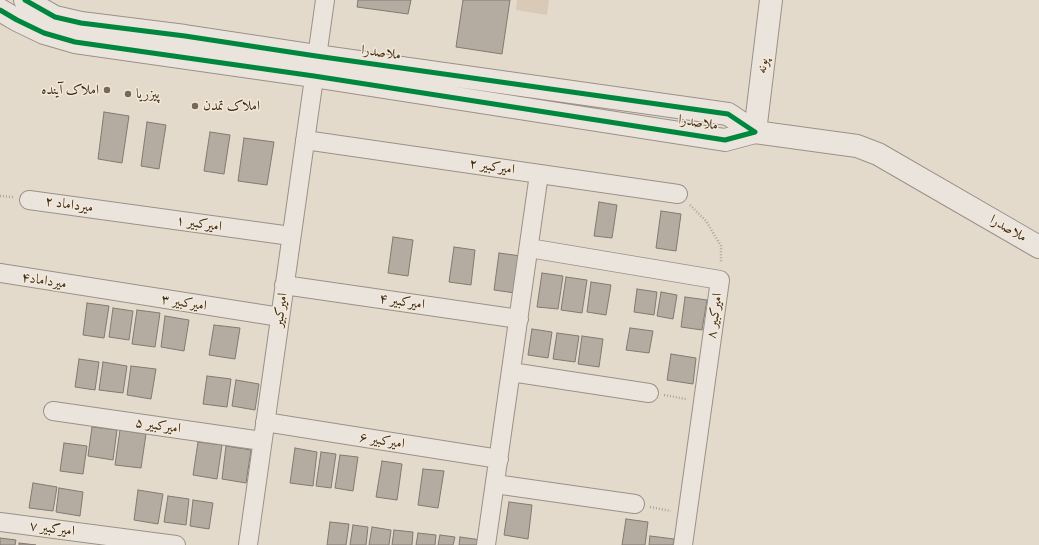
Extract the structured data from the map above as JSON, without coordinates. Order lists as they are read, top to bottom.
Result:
{
  "streets": {
    "street": [
      "ملاصدرا",
      "پونه",
      "امیرکبیر ۲",
      "میرداماد ۲",
      "امیرکبیر ۱",
      "میرداماد۴",
      "امیرکبیر ۴",
      "امیرکبیر ۳",
      "امیرکبیر",
      "امیرکبیر ۸",
      "امیرکبیر ۵",
      "امیرکبیر ۶",
      "امیرکبیر ۷"
    ]
  },
  "crossings": [
    ["ملاصدرا", "پونه"],
    ["ملاصدرا", "امیرکبیر"],
    ["امیرکبیر ۲", "امیرکبیر"],
    ["میرداماد ۲", "امیرکبیر ۱"],
    ["امیرکبیر ۱", "امیرکبیر"],
    ["میرداماد۴", "امیرکبیر ۳"],
    ["امیرکبیر ۴", "امیرکبیر"],
    ["امیرکبیر ۳", "امیرکبیر"],
    ["امیرکبیر", "امیرکبیر ۵"],
    ["امیرکبیر", "امیرکبیر ۶"]
  ],
  "places": ["املاک آینده", "پیزریا", "املاک تمدن"]
}
